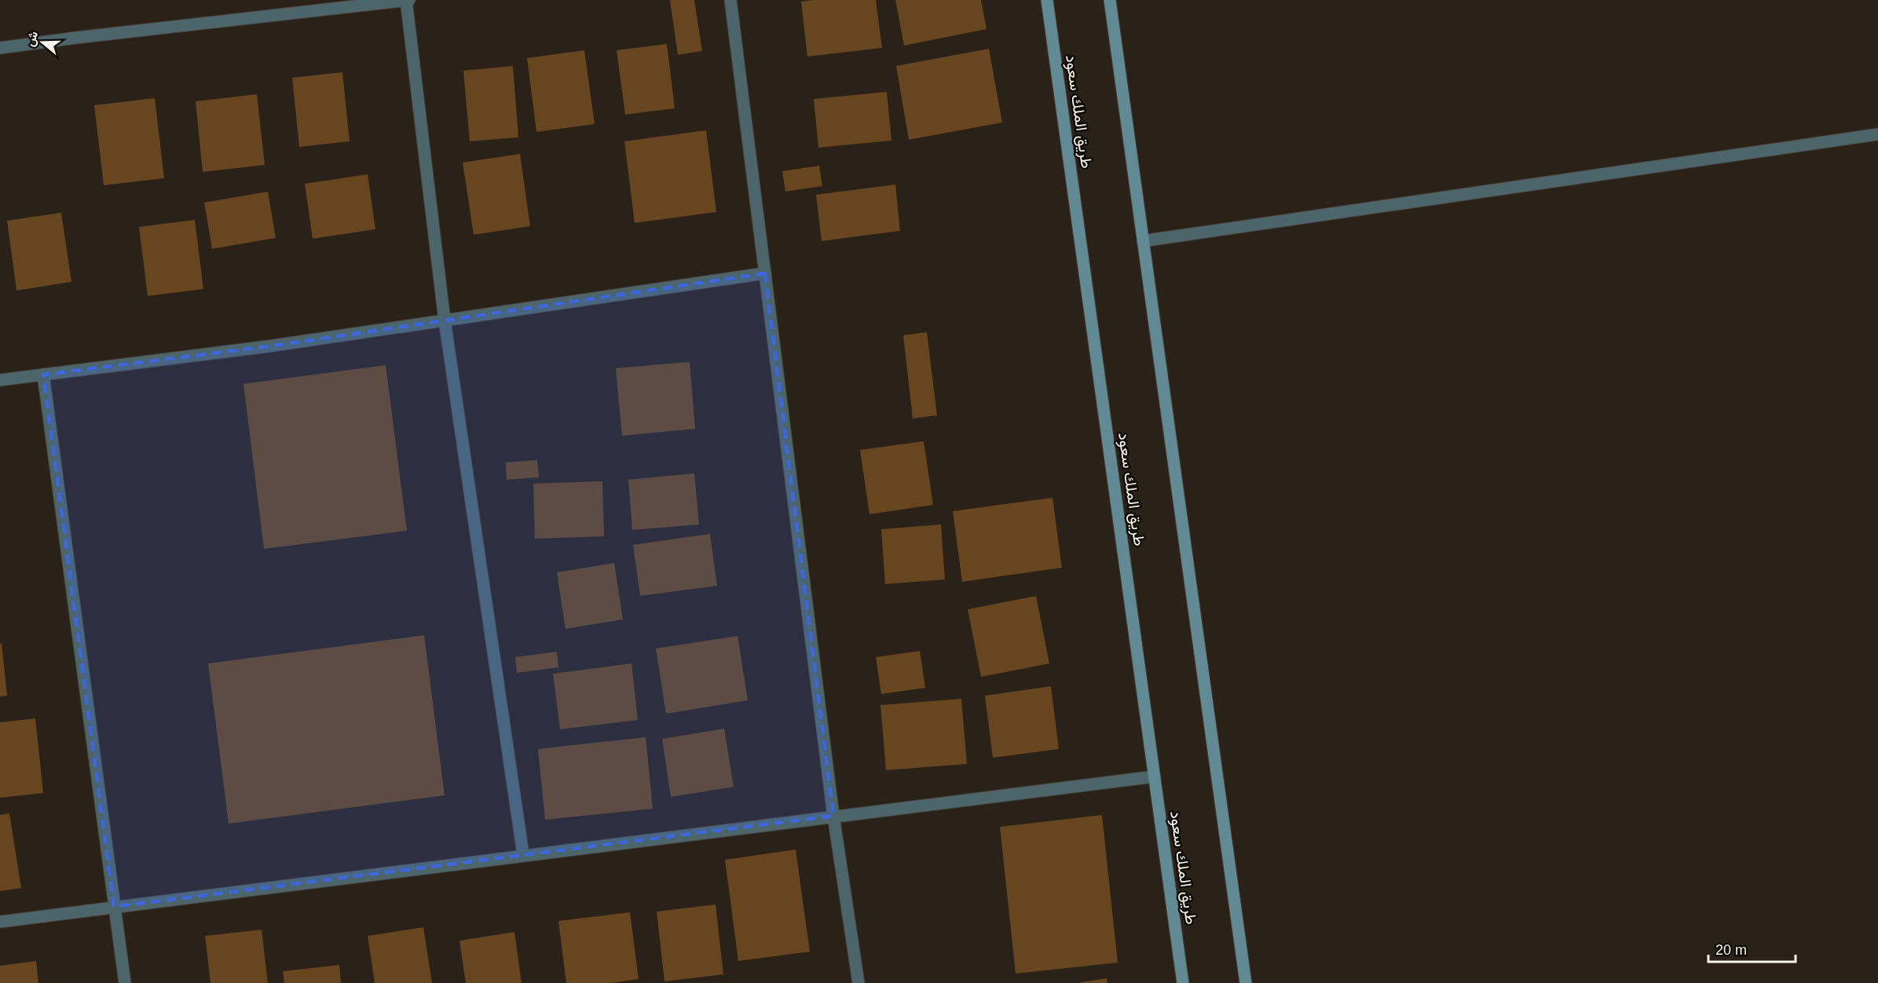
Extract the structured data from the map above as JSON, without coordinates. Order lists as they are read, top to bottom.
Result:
{
  "streets": {
    "main road": ["طريق الملك سعود"]
  },
  "scale_bar": "20 m",
  "north": "left"
}
